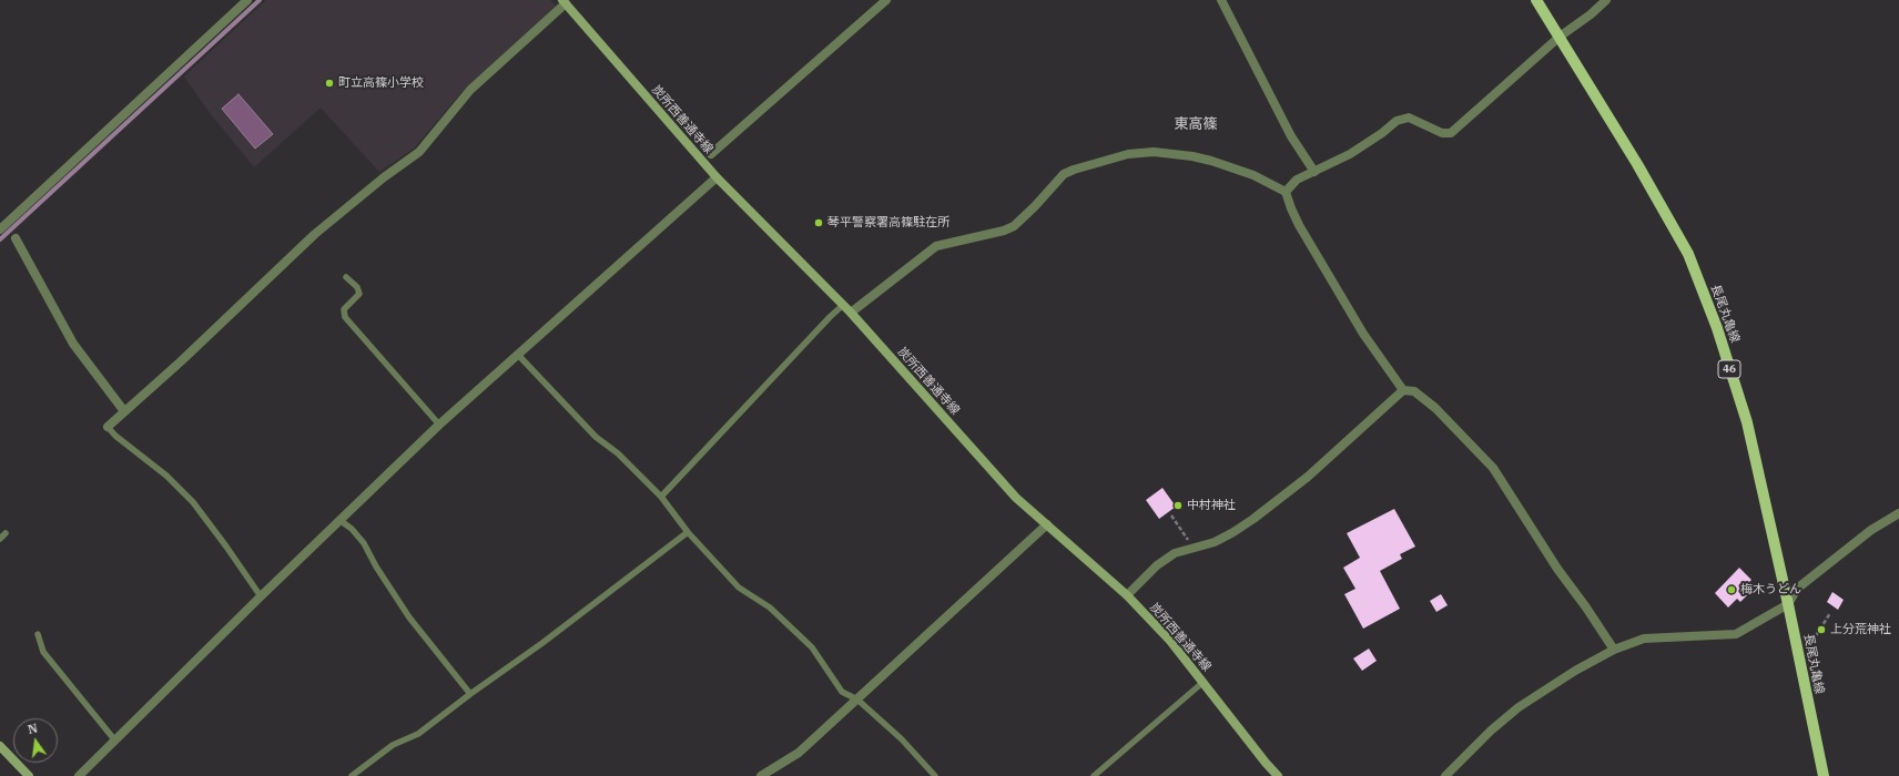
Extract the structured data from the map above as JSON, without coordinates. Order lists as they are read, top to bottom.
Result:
{
  "streets": {
    "main road": ["炭所西善通寺線", "長尾丸亀線", "46"]
  },
  "districts": ["東高篠"],
  "places": [
    "町立高篠小学校",
    "琴平警察署高篠駐在所",
    "中村神社",
    "梅木うどん",
    "上分荒神社"
  ],
  "north": "top"
}
